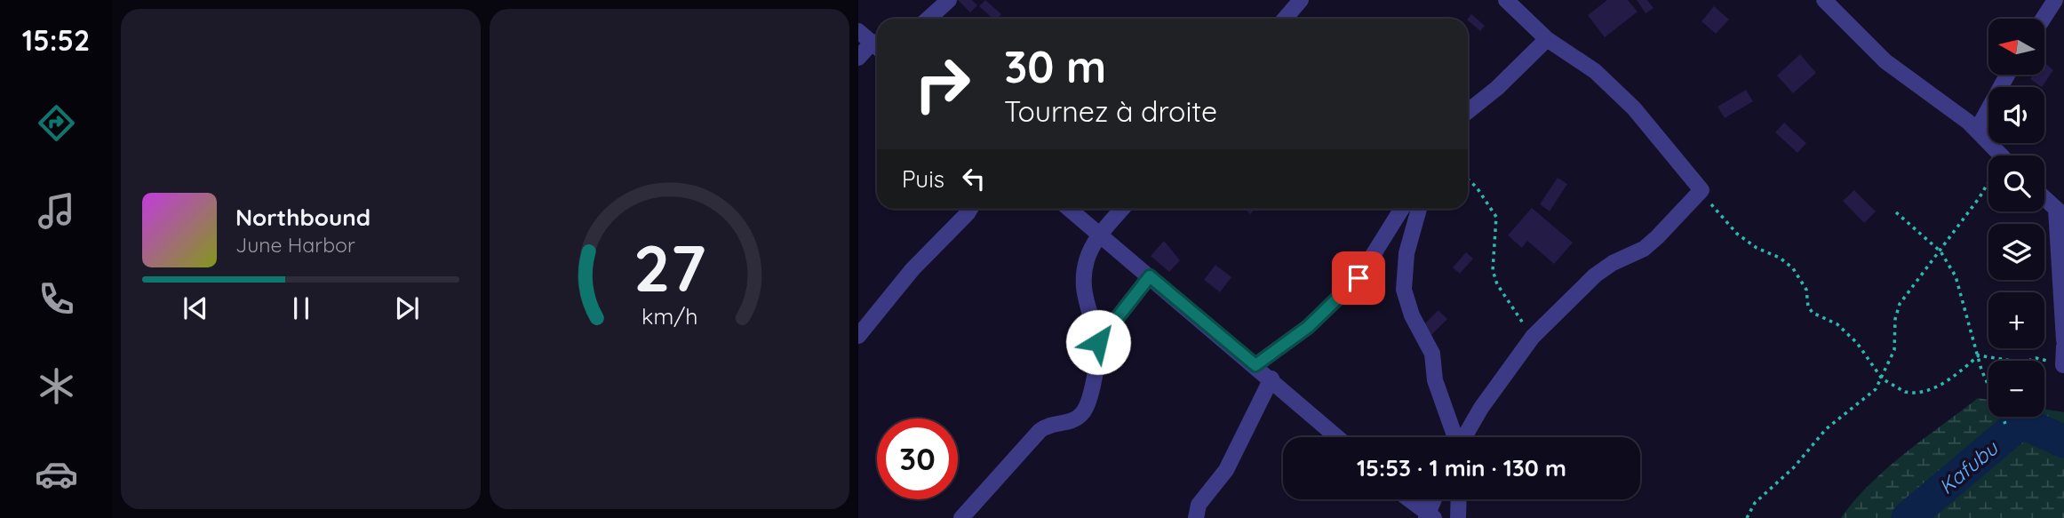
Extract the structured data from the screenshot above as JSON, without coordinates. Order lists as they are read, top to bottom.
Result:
{
  "water": ["Kafubu"],
  "north": "left",
  "page": {
    "tabs": "15:52",
    "map_buttons": ["+", "−"],
    "turn": ["30 m", "Tournez à droite"],
    "then": "Puis",
    "song": ["Northbound", "June Harbor"],
    "limit": "30",
    "trip": "15:53 · 1 min · 130 m",
    "gauge": ["27", "km/h"]
  }
}
